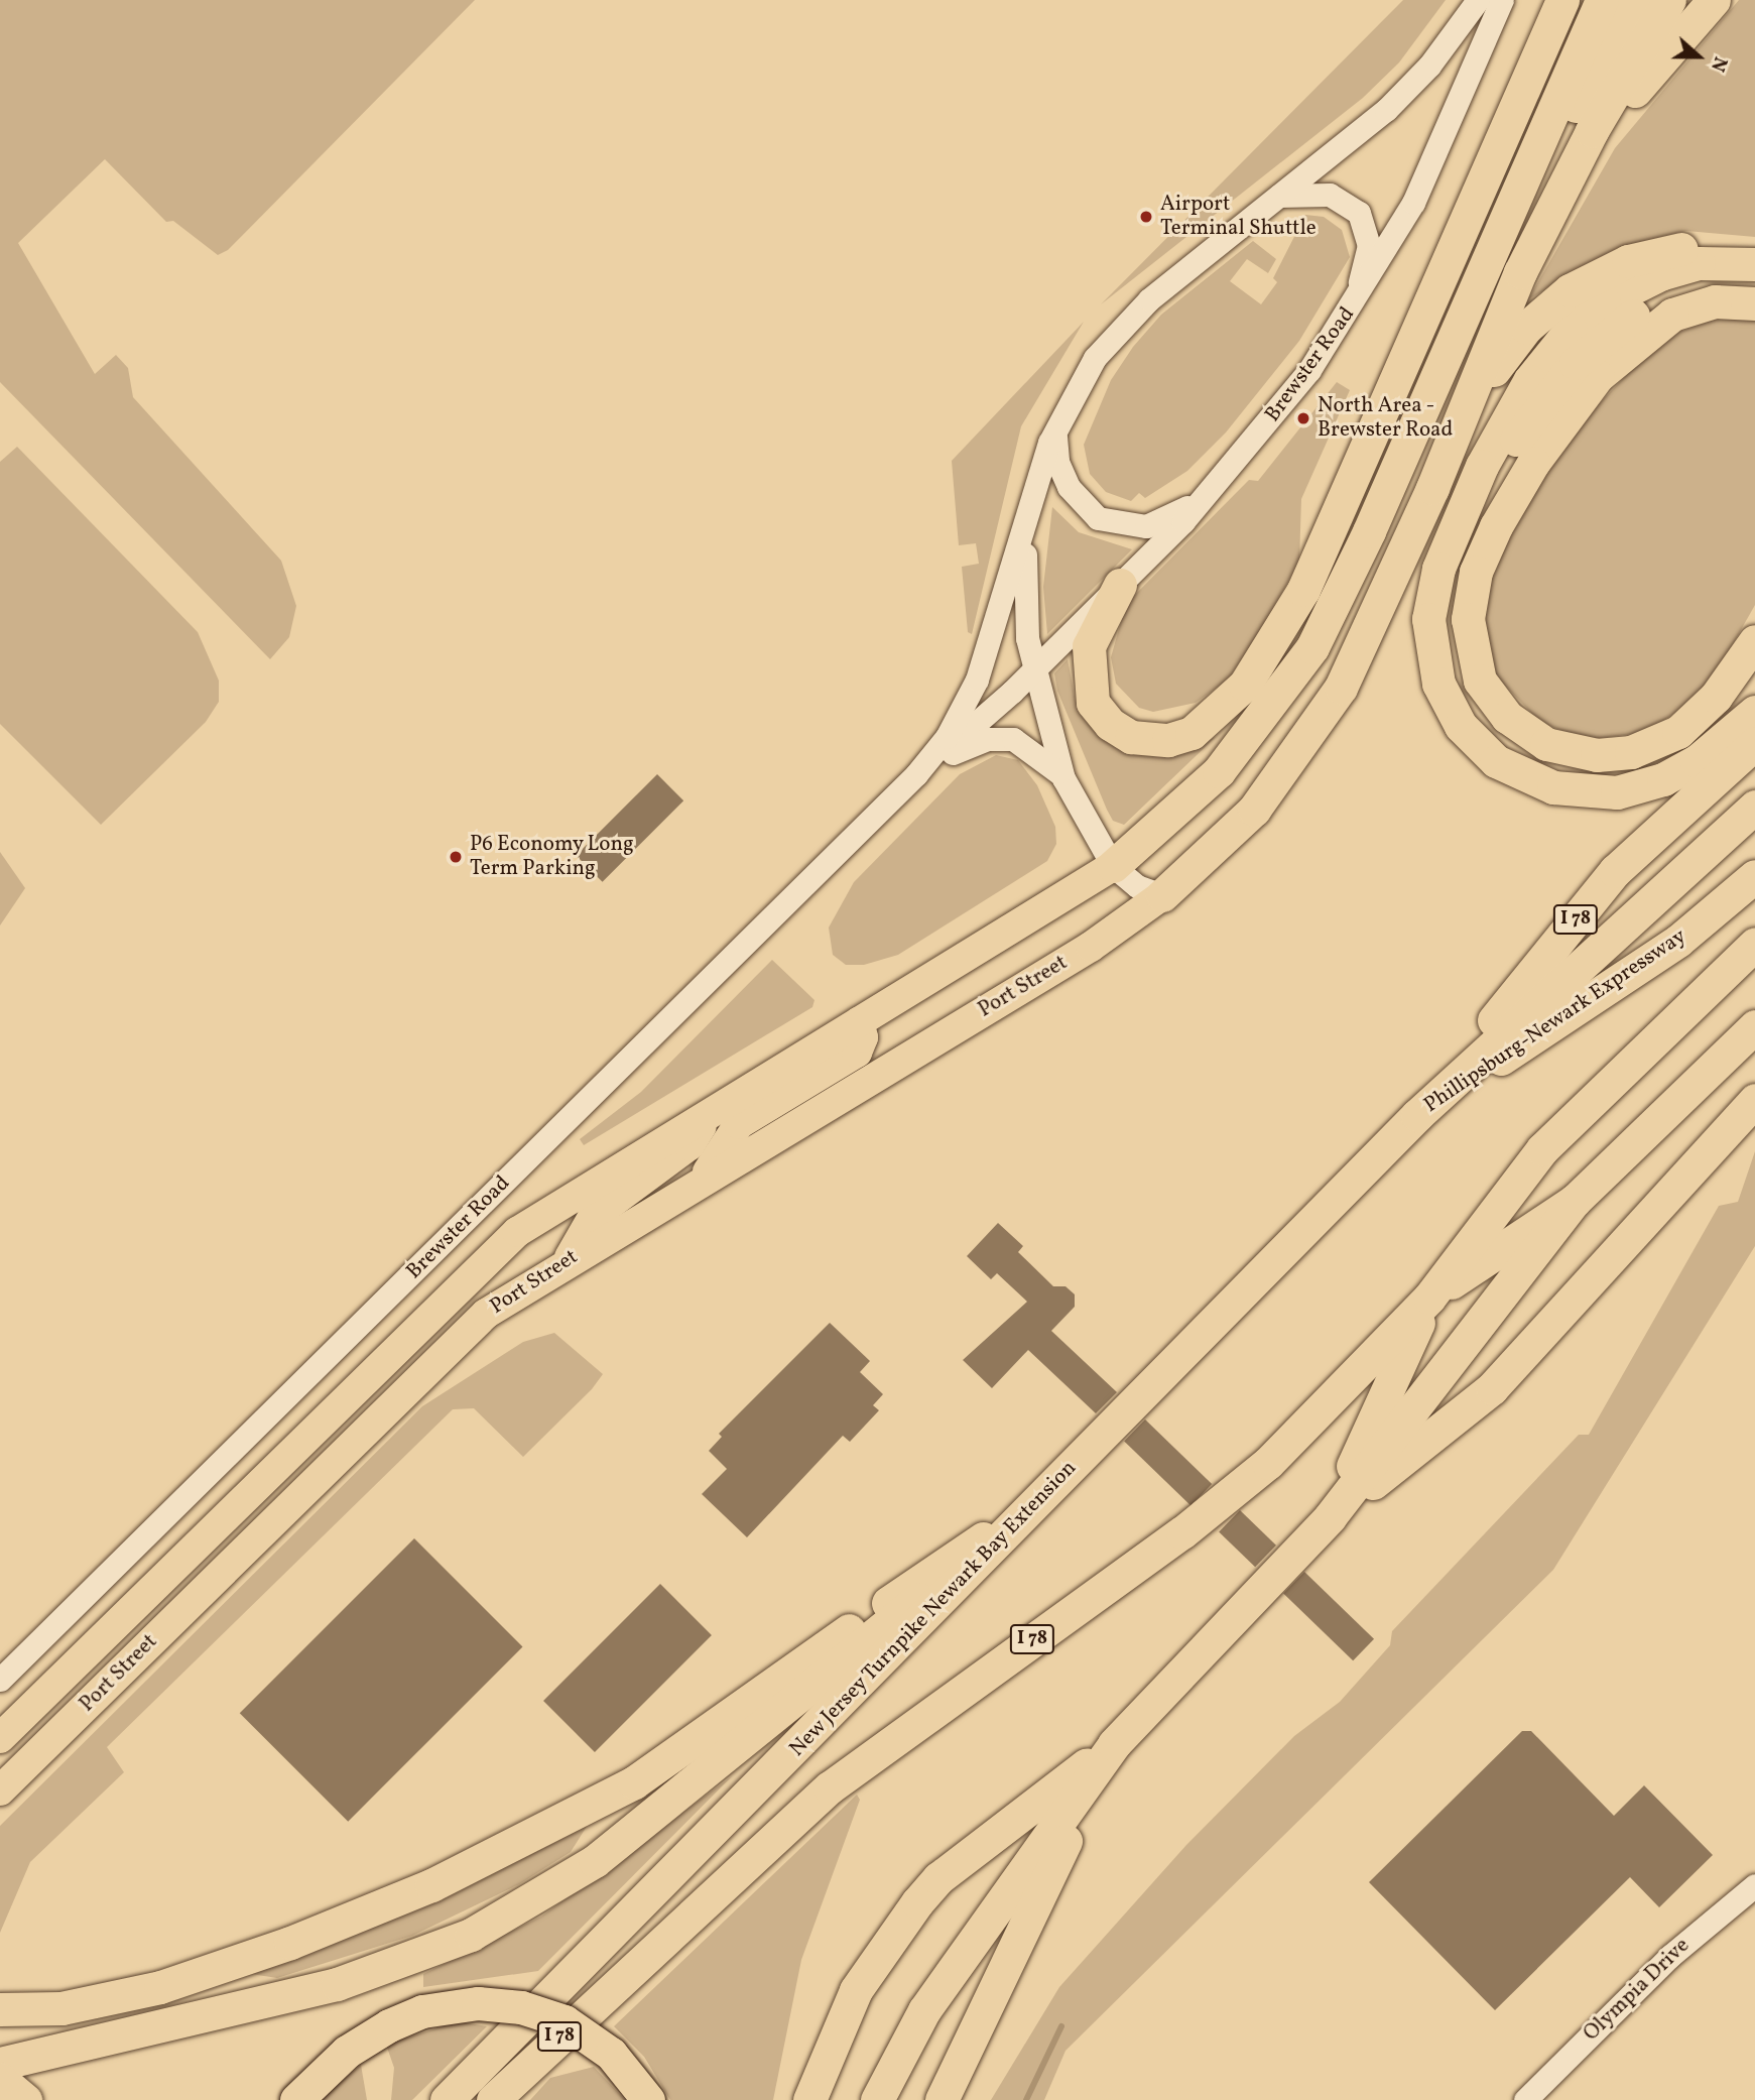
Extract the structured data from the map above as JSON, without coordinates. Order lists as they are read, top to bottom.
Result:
{
  "streets": {
    "highway": ["I 78", "Phillipsburg-Newark Expressway", "New Jersey Turnpike Newark Bay Extension"],
    "main road": ["Port Street"],
    "street": ["Brewster Road", "Olympia Drive"]
  },
  "crossings": [
    ["Brewster Road", "Port Street"],
    ["Phillipsburg-Newark Expressway", "New Jersey Turnpike Newark Bay Extension"]
  ],
  "places": ["Airport Terminal Shuttle", "North Area - Brewster Road", "P6 Economy Long Term Parking"],
  "north": "right"
}
